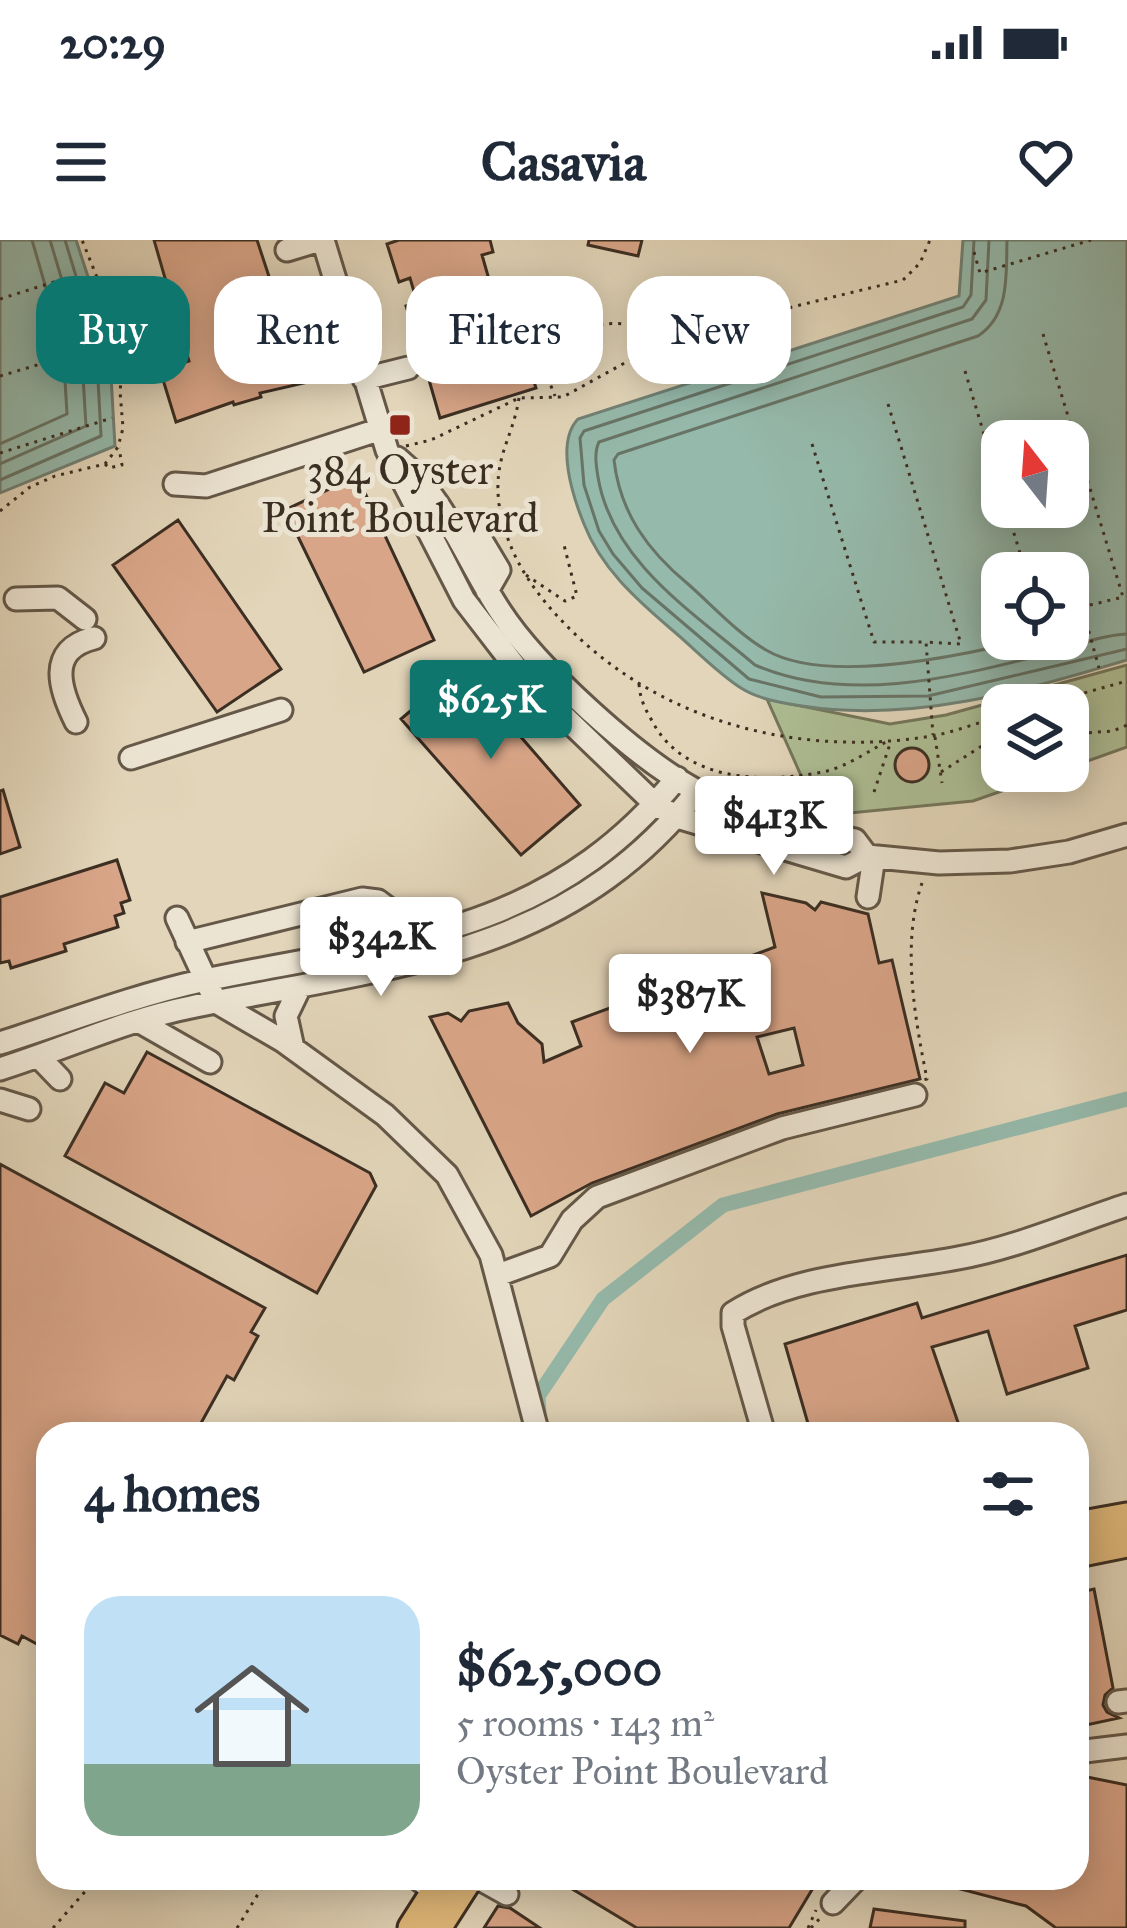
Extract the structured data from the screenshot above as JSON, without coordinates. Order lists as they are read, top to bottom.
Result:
{
  "places": {
    "transit": ["384 Oyster Point Boulevard"]
  },
  "north": "top",
  "page": {
    "status": "20:29",
    "header": "Casavia",
    "chip": [
      "Buy",
      "Rent",
      "Filters",
      "New"
    ],
    "price": [
      "$625K",
      "$413K",
      "$342K",
      "$387K"
    ],
    "heading": "4 homes",
    "list": [
      {
        "name": "$625,000",
        "note": "5 rooms · 143 m² · Oyster Point Boulevard"
      }
    ]
  }
}
